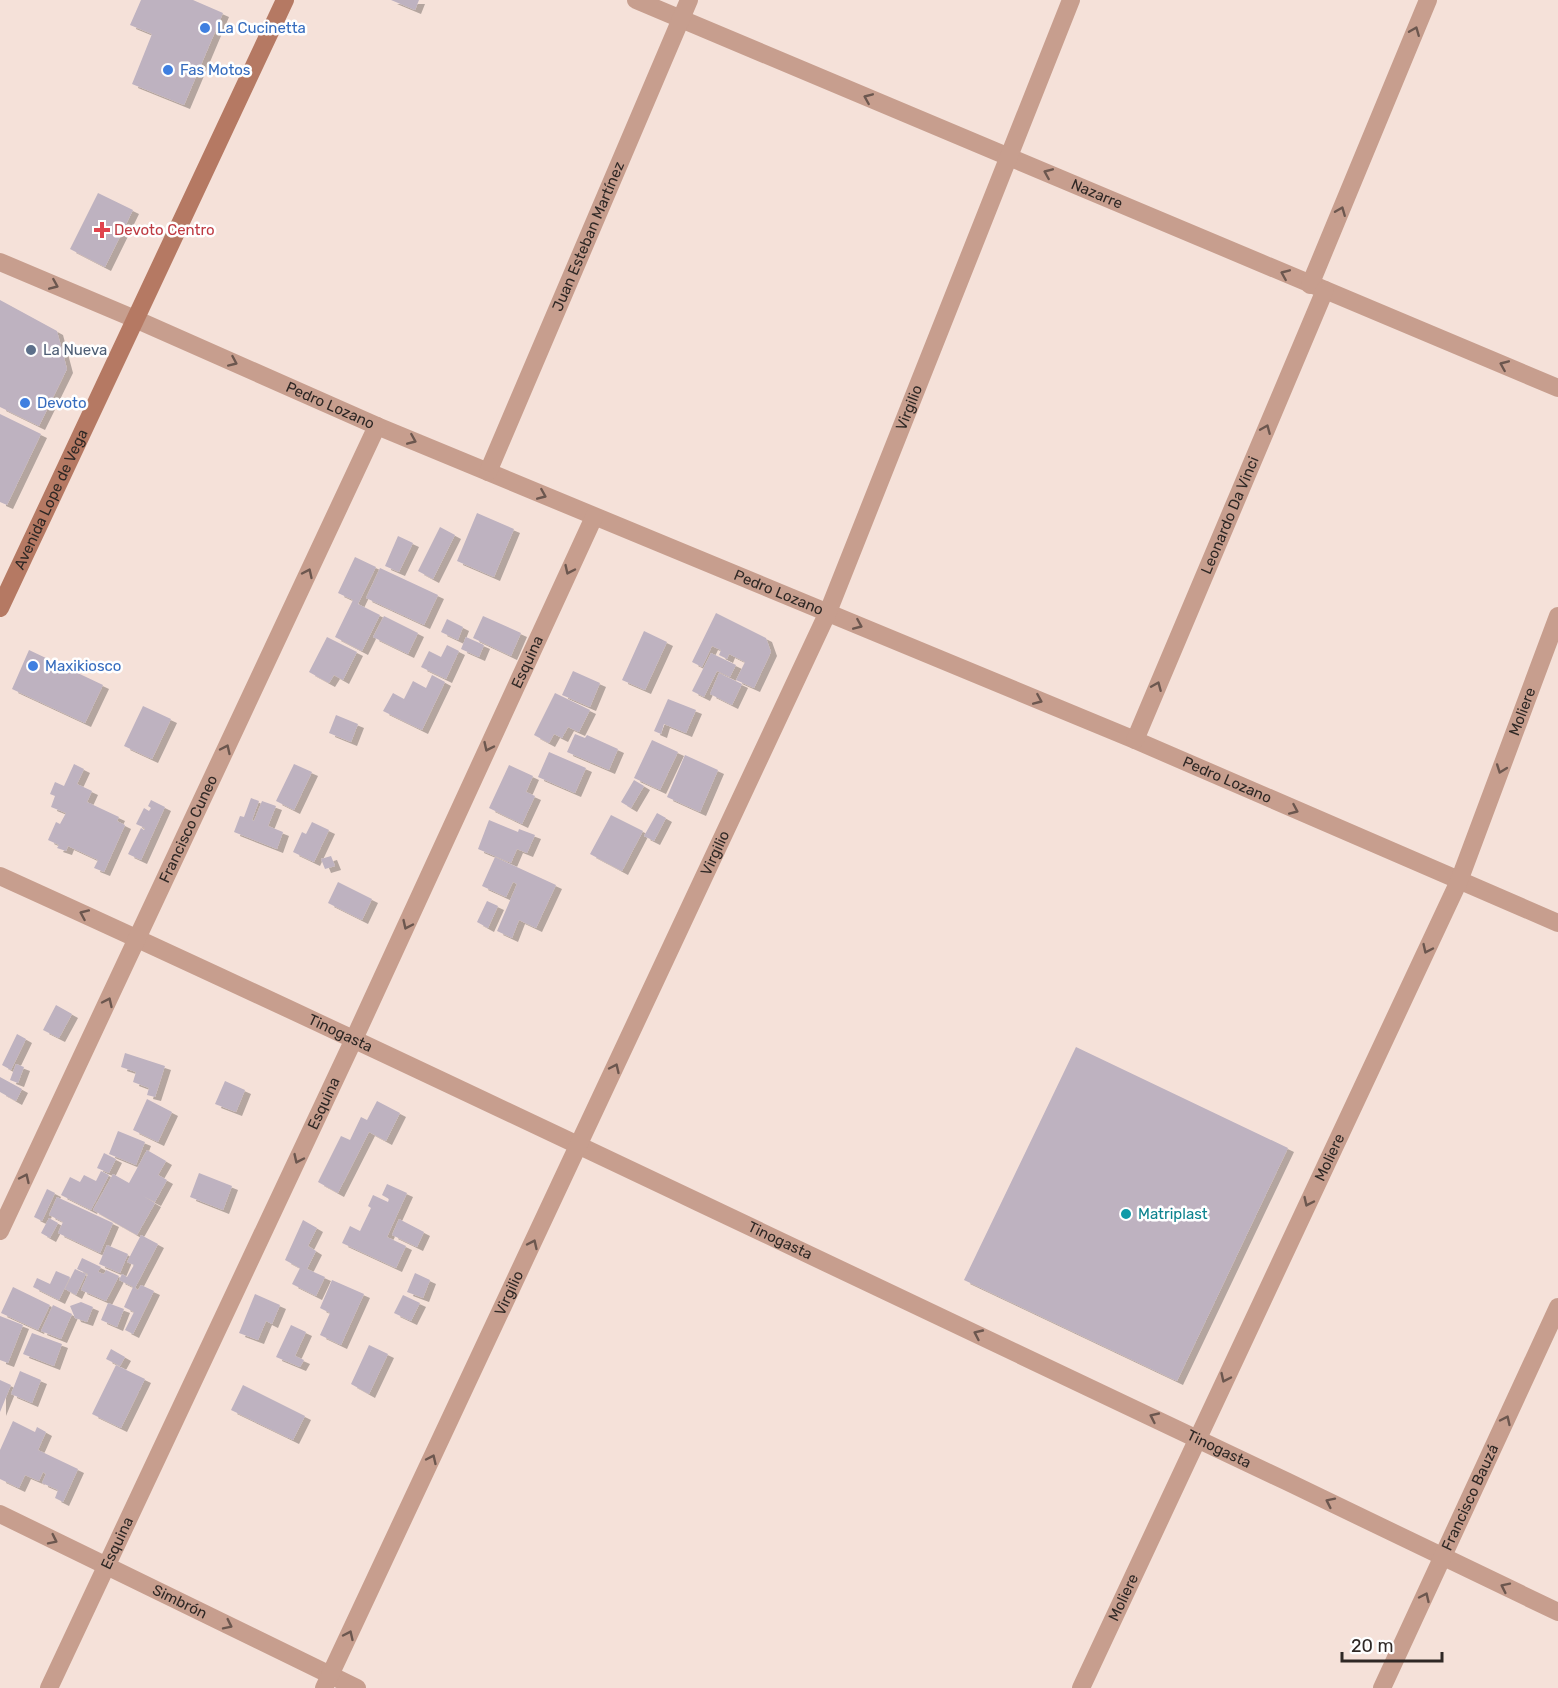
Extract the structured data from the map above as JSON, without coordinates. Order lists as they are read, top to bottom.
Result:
{
  "streets": {
    "main road": ["Avenida Lope de Vega"],
    "street": [
      "Nazarre",
      "Juan Esteban Martínez",
      "Pedro Lozano",
      "Virgilio",
      "Leonardo Da Vinci",
      "Esquina",
      "Moliere",
      "Francisco Cuneo",
      "Tinogasta",
      "Francisco Bauzá",
      "Simbrón"
    ]
  },
  "crossings": [
    ["Nazarre", "Juan Esteban Martínez"],
    ["Nazarre", "Virgilio"],
    ["Nazarre", "Leonardo Da Vinci"],
    ["Juan Esteban Martínez", "Pedro Lozano"],
    ["Pedro Lozano", "Virgilio"],
    ["Pedro Lozano", "Avenida Lope de Vega"],
    ["Pedro Lozano", "Leonardo Da Vinci"],
    ["Pedro Lozano", "Esquina"],
    ["Pedro Lozano", "Moliere"],
    ["Pedro Lozano", "Francisco Cuneo"],
    ["Virgilio", "Tinogasta"],
    ["Virgilio", "Simbrón"],
    ["Esquina", "Tinogasta"],
    ["Esquina", "Simbrón"],
    ["Moliere", "Tinogasta"],
    ["Francisco Cuneo", "Tinogasta"],
    ["Tinogasta", "Francisco Bauzá"]
  ],
  "one_way": [
    "Nazarre",
    "Pedro Lozano",
    "Virgilio",
    "Leonardo Da Vinci",
    "Esquina",
    "Moliere",
    "Francisco Cuneo",
    "Tinogasta",
    "Francisco Bauzá",
    "Simbrón"
  ],
  "places": {
    "other": [
      "La Cucinetta",
      "Fas Motos",
      "La Nueva",
      "Devoto",
      "Maxikiosco",
      "Matriplast"
    ],
    "health": ["Devoto Centro"]
  },
  "scale_bar": "20 m"
}
